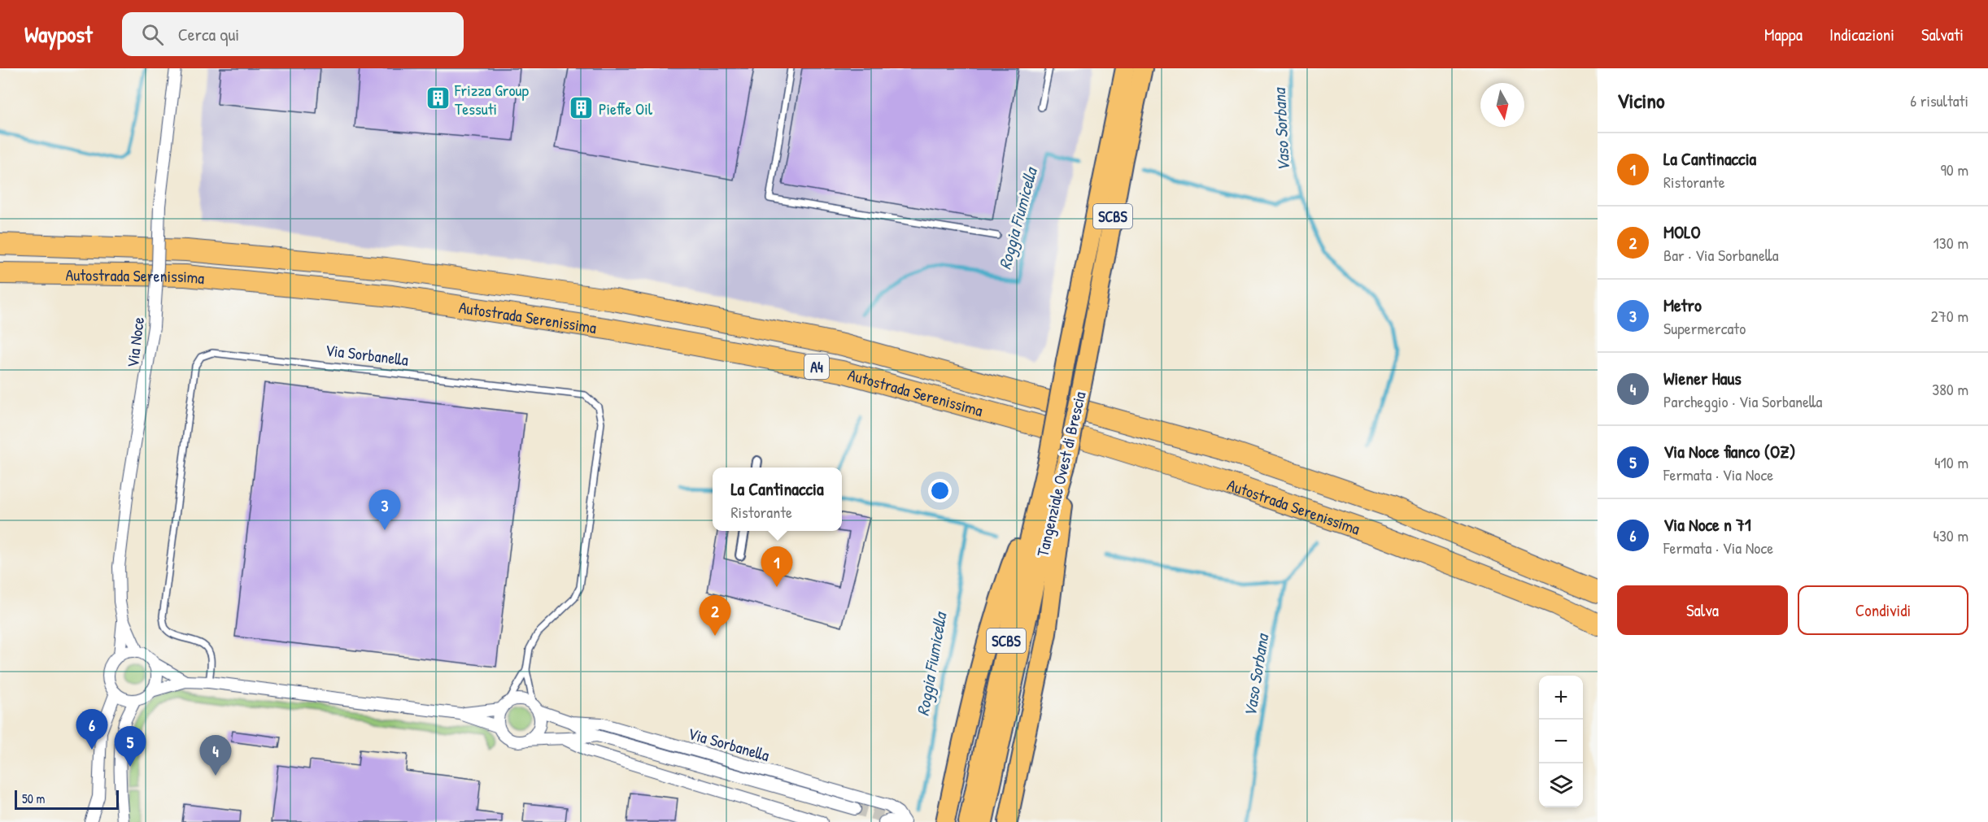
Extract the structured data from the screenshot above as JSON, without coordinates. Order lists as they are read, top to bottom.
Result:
{
  "streets": {
    "highway": [
      "SCBS",
      "Autostrada Serenissima",
      "A4",
      "Tangenziale Ovest di Brescia"
    ],
    "street": ["Via Noce", "Via Sorbanella"]
  },
  "water": ["Vaso Sorbana", "Roggia Fiumicella"],
  "places": {
    "building": ["Frizza Group Tessuti", "Pieffe Oil"]
  },
  "scale_bar": "50 m",
  "north": "bottom",
  "page": {
    "header": "Waypost",
    "search": "Cerca qui",
    "nav": ["Mappa", "Indicazioni", "Salvati"],
    "heading": ["Vicino", "6 risultati"],
    "list": [
      {
        "mark": "1",
        "name": "La Cantinaccia",
        "note": "Ristorante",
        "value": "90 m"
      },
      {
        "mark": "2",
        "name": "MOLO",
        "note": "Bar · Via Sorbanella",
        "value": "130 m"
      },
      {
        "mark": "3",
        "name": "Metro",
        "note": "Supermercato",
        "value": "270 m"
      },
      {
        "mark": "4",
        "name": "Wiener Haus",
        "note": "Parcheggio · Via Sorbanella",
        "value": "380 m"
      },
      {
        "mark": "5",
        "name": "Via Noce fianco (OZ)",
        "note": "Fermata · Via Noce",
        "value": "410 m"
      },
      {
        "mark": "6",
        "name": "Via Noce n 71",
        "note": "Fermata · Via Noce",
        "value": "430 m"
      }
    ],
    "popup": ["La Cantinaccia", "Ristorante"],
    "pins": [
      "3",
      "1",
      "2",
      "6",
      "5",
      "4"
    ],
    "buttons": ["Salva", "Condividi"],
    "map_buttons": ["+", "−"],
    "scale": "50 m"
  }
}
